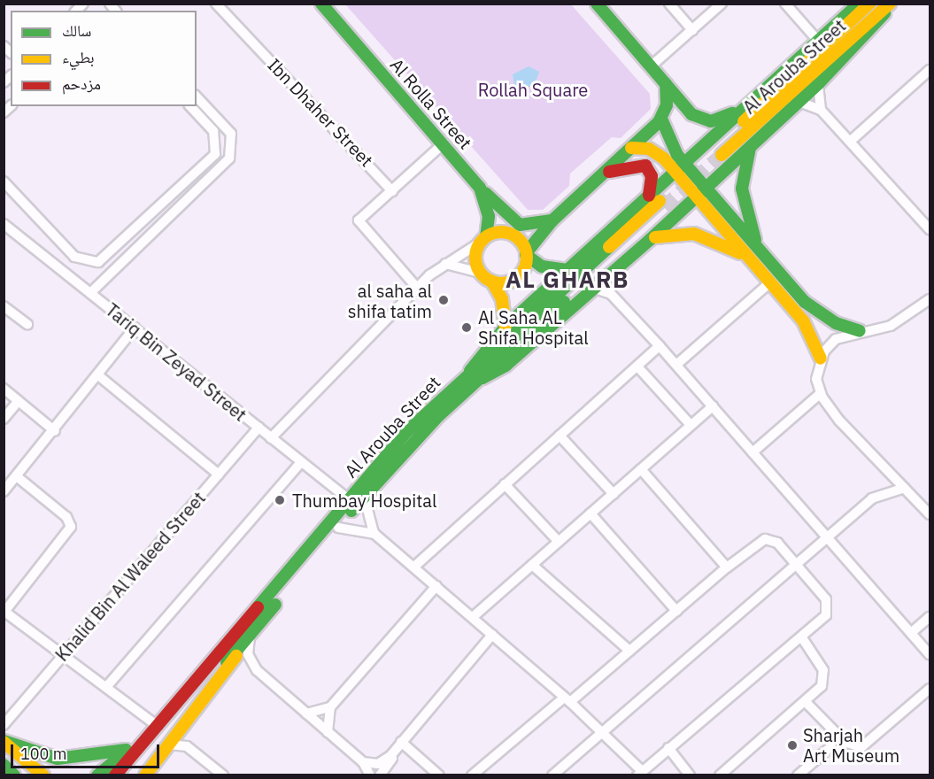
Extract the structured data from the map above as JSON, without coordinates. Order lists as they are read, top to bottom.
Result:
{
  "streets": {
    "street": [
      "Al Arouba Street",
      "Al Rolla Street",
      "Ibn Dhaher Street",
      "Tariq Bin Zeyad Street",
      "Khalid Bin Al Waleed Street"
    ]
  },
  "crossings": [
    ["Al Arouba Street", "Tariq Bin Zeyad Street"],
    ["Tariq Bin Zeyad Street", "Khalid Bin Al Waleed Street"]
  ],
  "districts": ["AL GHARB"],
  "parks": ["Rollah Square"],
  "places": [
    "al saha al shifa tatim",
    "Al Saha AL Shifa Hospital",
    "Thumbay Hospital",
    "Sharjah Art Museum"
  ],
  "legend": ["سالك", "بطيء", "مزدحم"],
  "scale_bar": "100 m"
}
